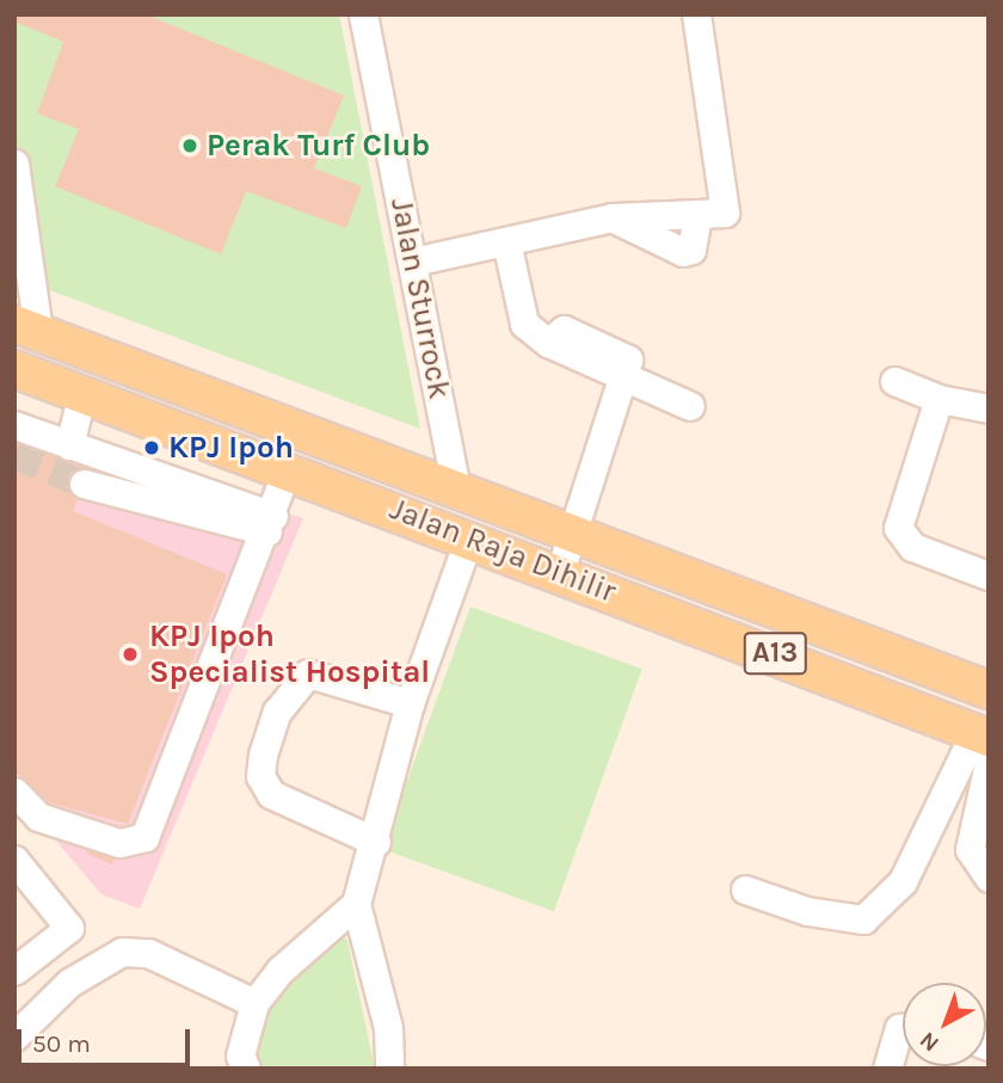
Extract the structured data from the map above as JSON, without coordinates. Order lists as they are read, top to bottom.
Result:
{
  "streets": {
    "main road": ["Jalan Raja Dihilir", "A13"],
    "street": ["Jalan Sturrock"]
  },
  "crossings": [
    ["Jalan Sturrock", "Jalan Raja Dihilir"]
  ],
  "places": ["Perak Turf Club", "KPJ Ipoh", "KPJ Ipoh Specialist Hospital"],
  "scale_bar": "50 m",
  "north": "bottom left"
}
